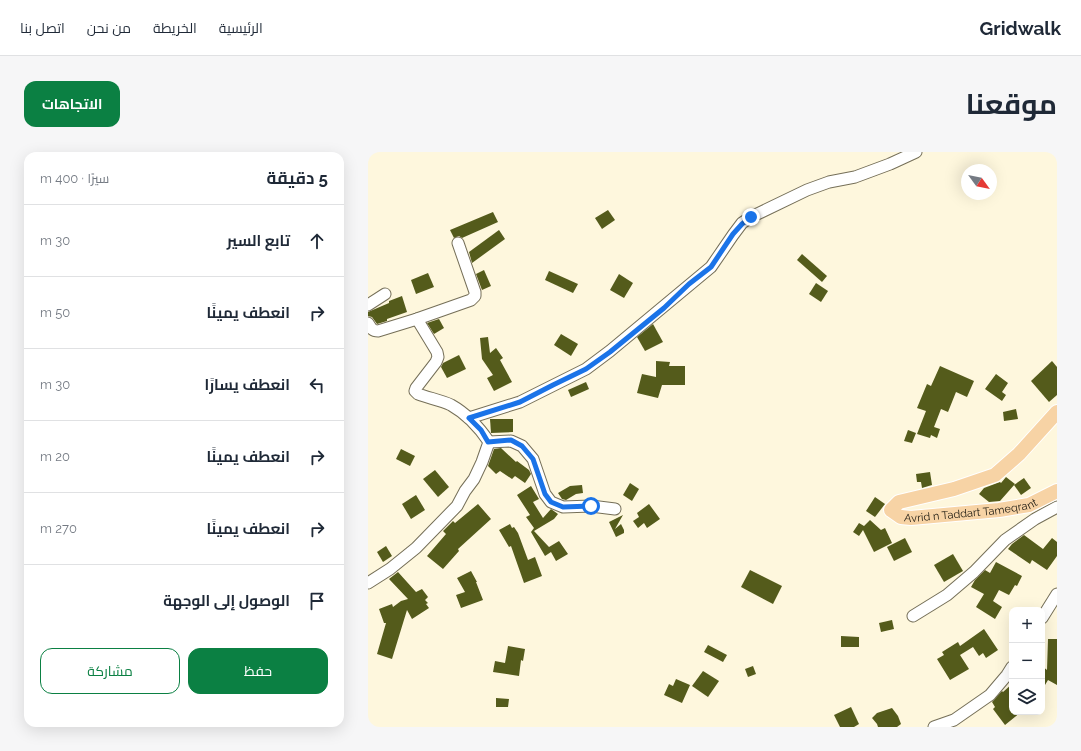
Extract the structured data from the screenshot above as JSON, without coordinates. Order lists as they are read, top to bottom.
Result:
{
  "streets": {
    "main road": ["Avrid n Taddart Tameqrant"]
  },
  "north": "bottom right",
  "page": {
    "header": "Gridwalk",
    "nav": [
      "الرئيسية",
      "الخريطة",
      "من نحن",
      "اتصل بنا"
    ],
    "title": "موقعنا",
    "buttons": [
      "الاتجاهات",
      ["حفظ", "مشاركة"]
    ],
    "heading": ["5 دقيقة", "سيرًا · 400 m"],
    "list": [
      ["تابع السير", "30 m"],
      ["انعطف يمينًا", "50 m"],
      ["انعطف يسارًا", "30 m"],
      ["انعطف يمينًا", "20 m"],
      ["انعطف يمينًا", "270 m"],
      "الوصول إلى الوجهة"
    ],
    "map_buttons": ["+", "−"]
  }
}
